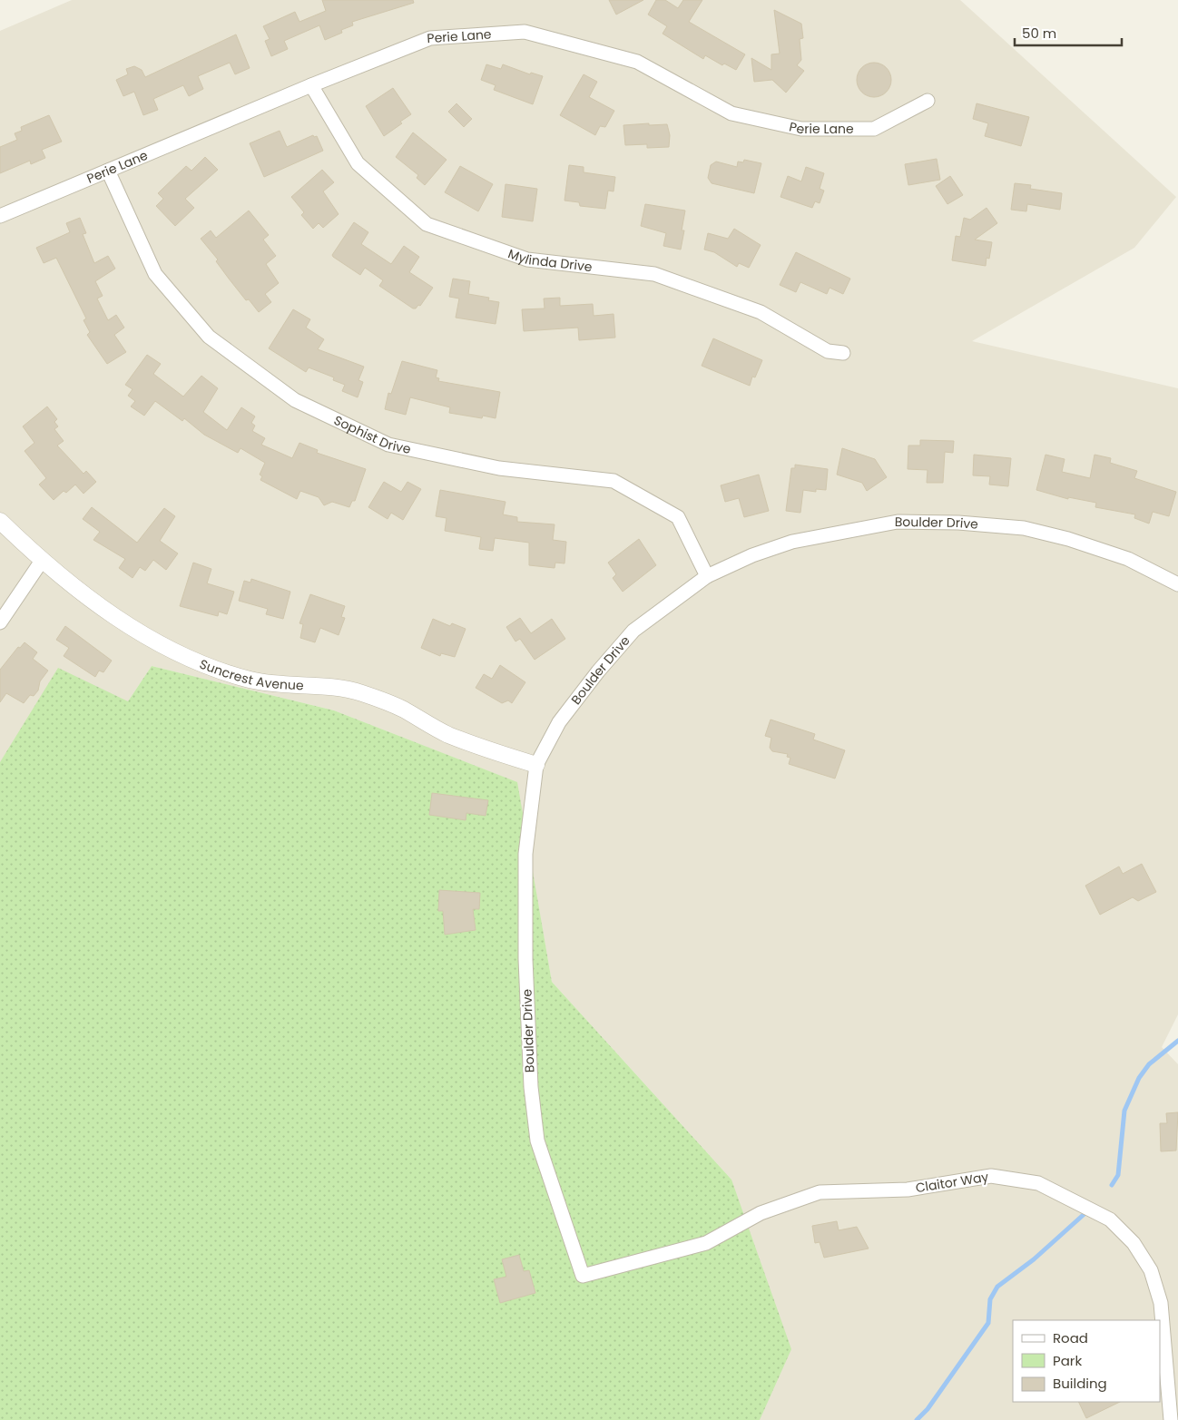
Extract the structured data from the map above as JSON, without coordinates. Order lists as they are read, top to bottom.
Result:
{
  "streets": {
    "street": [
      "Perie Lane",
      "Mylinda Drive",
      "Sophist Drive",
      "Boulder Drive",
      "Suncrest Avenue",
      "Claitor Way"
    ]
  },
  "crossings": [
    ["Perie Lane", "Mylinda Drive"],
    ["Perie Lane", "Sophist Drive"],
    ["Sophist Drive", "Boulder Drive"],
    ["Boulder Drive", "Suncrest Avenue"],
    ["Boulder Drive", "Claitor Way"]
  ],
  "legend": ["Road", "Park", "Building"],
  "scale_bar": "50 m"
}
